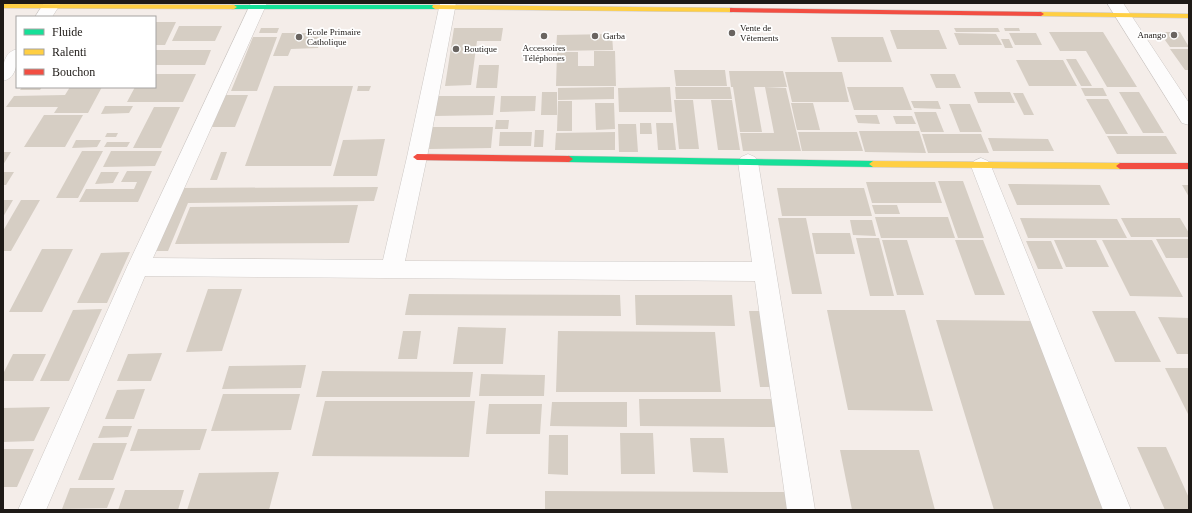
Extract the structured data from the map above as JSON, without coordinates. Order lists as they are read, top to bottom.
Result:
{
  "places": [
    "Vente de Vêtements",
    "Anango",
    "Accessoires Téléphones",
    "Garba",
    "Ecole Primaire Catholique",
    "Boutique"
  ],
  "legend": ["Fluide", "Ralenti", "Bouchon"]
}
